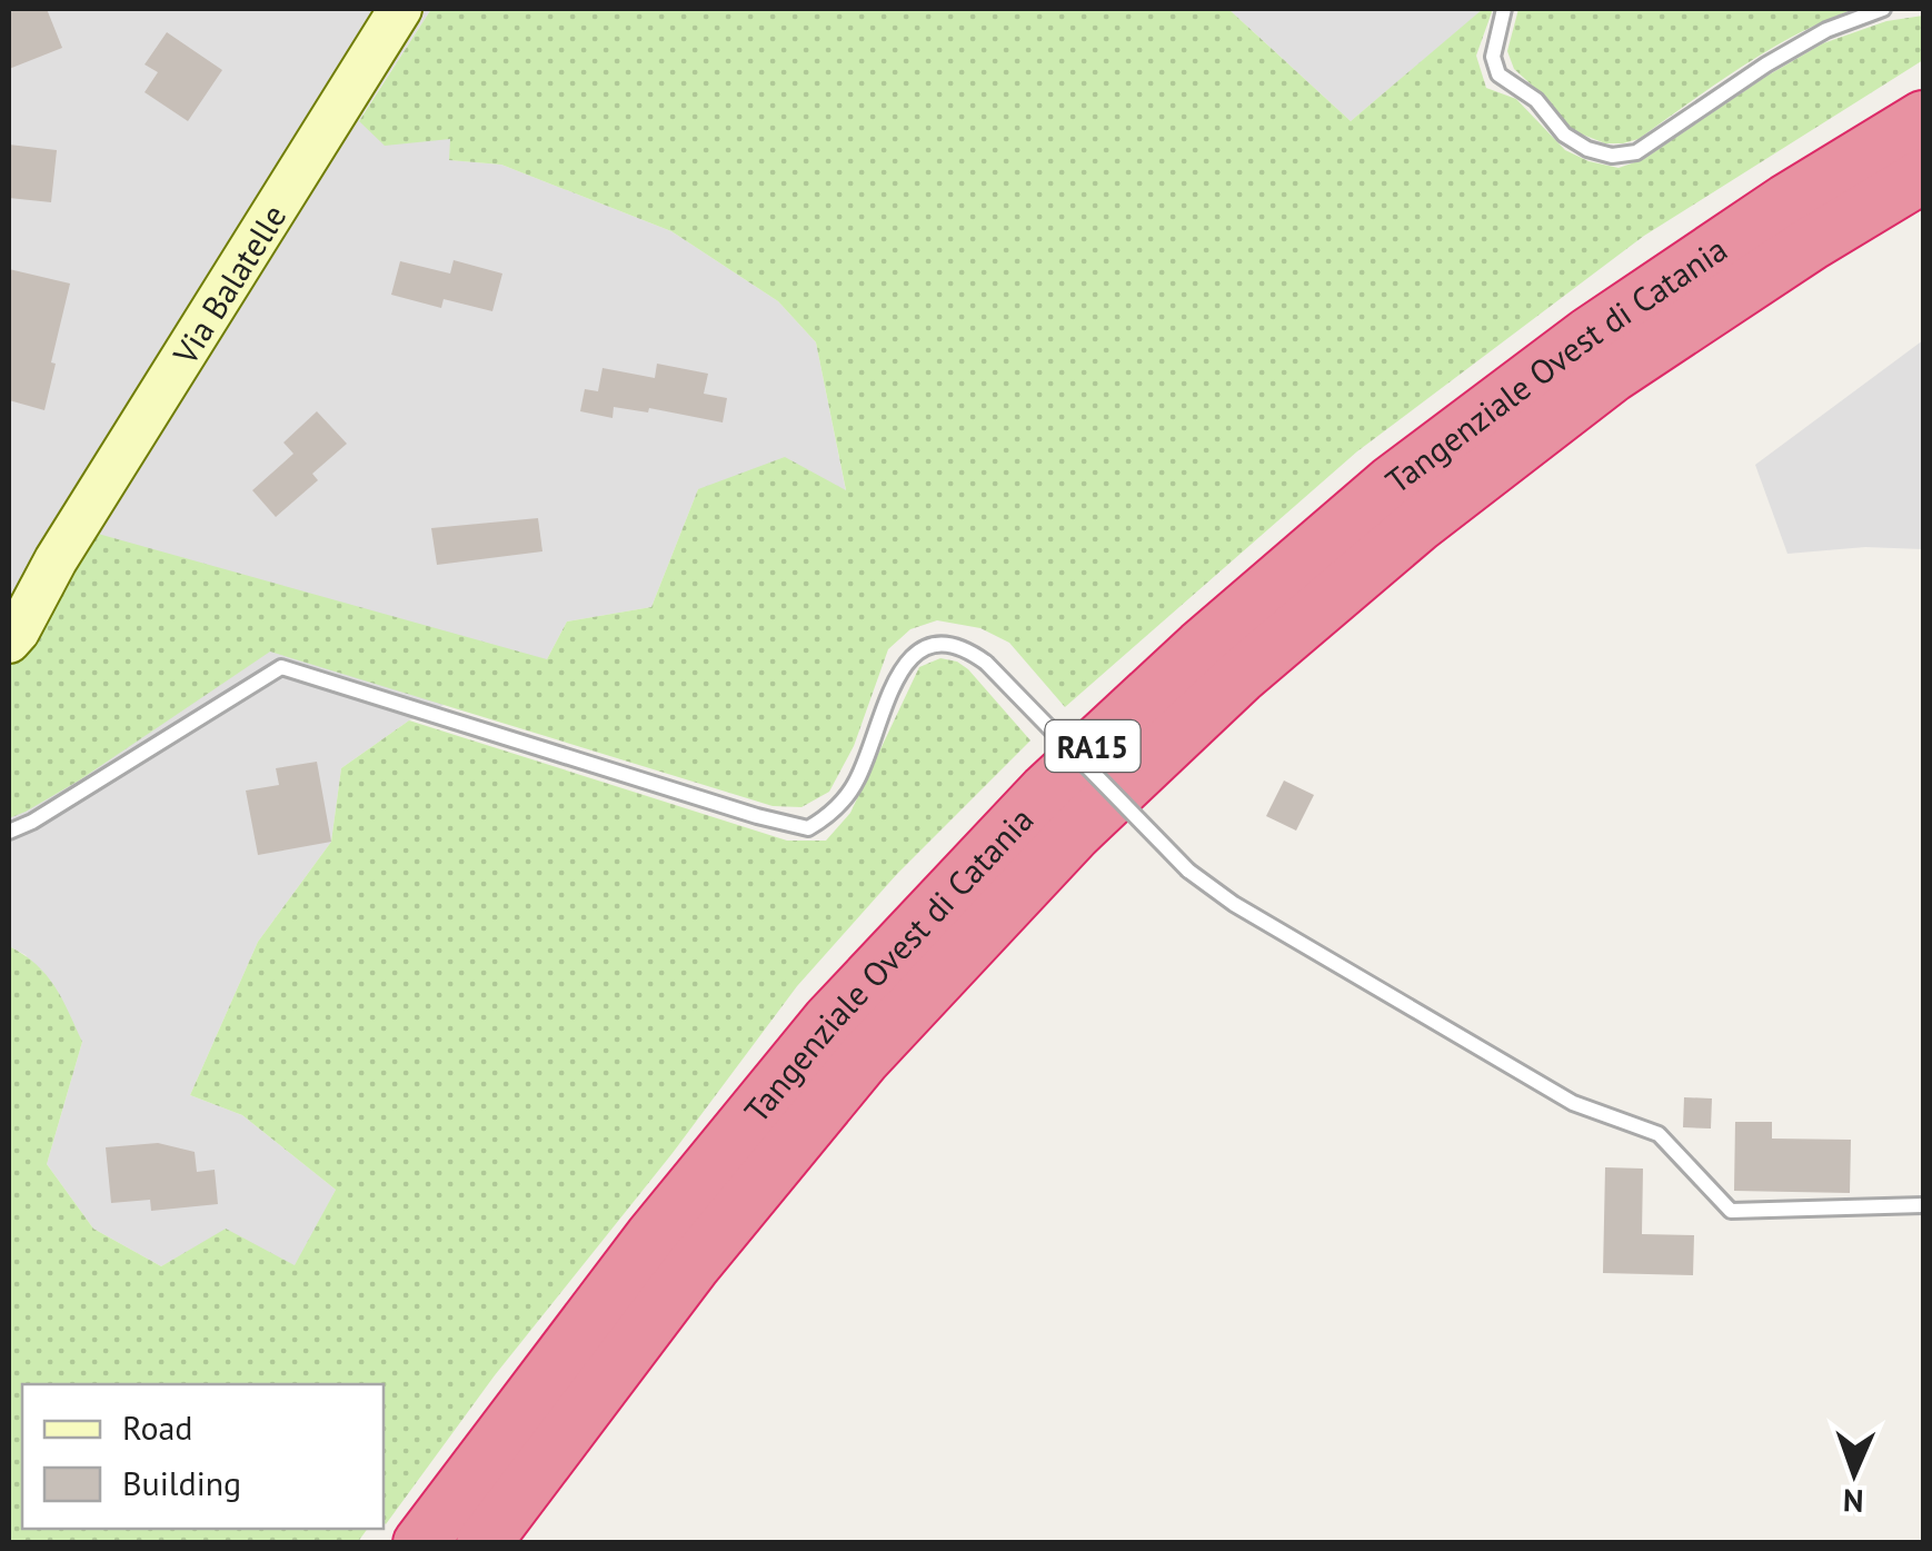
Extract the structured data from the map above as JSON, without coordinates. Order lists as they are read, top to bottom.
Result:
{
  "streets": {
    "highway": ["Tangenziale Ovest di Catania", "RA15"],
    "main road": ["Via Balatelle"]
  },
  "legend": ["Road", "Building"],
  "north": "bottom"
}
